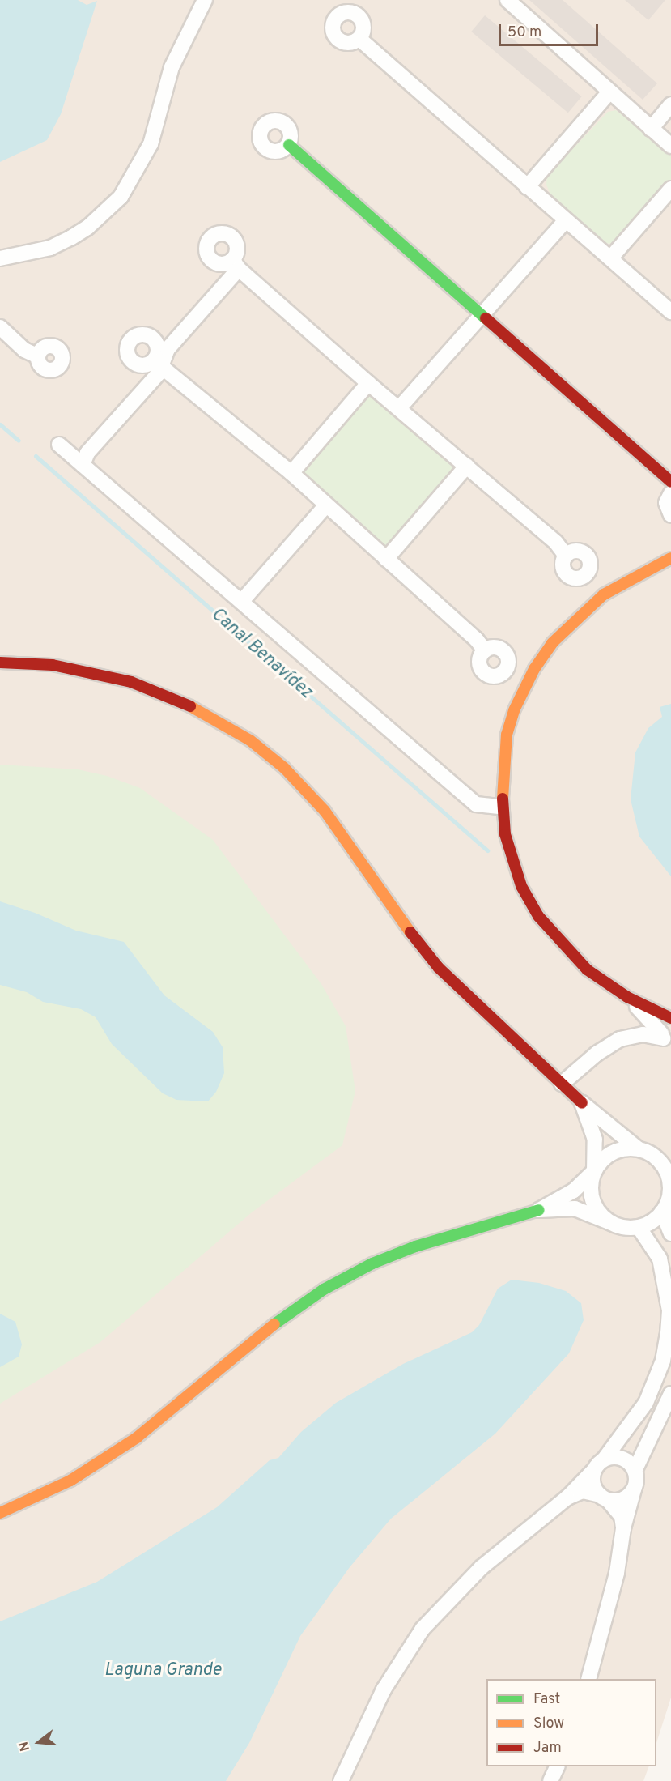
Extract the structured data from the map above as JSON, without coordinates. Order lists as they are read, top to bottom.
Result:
{
  "water": ["Canal Benavídez", "Laguna Grande"],
  "legend": ["Fast", "Slow", "Jam"],
  "scale_bar": "50 m",
  "north": "left"
}
